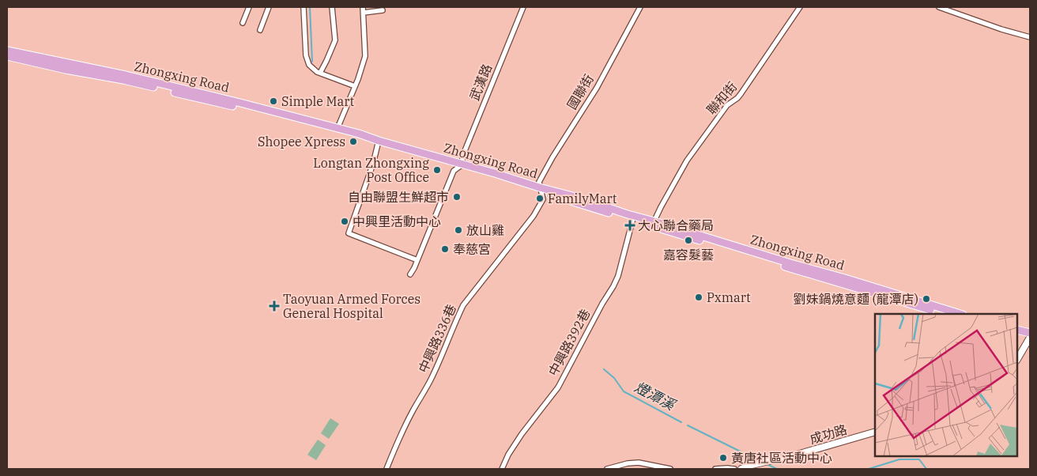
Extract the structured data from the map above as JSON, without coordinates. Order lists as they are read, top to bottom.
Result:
{
  "streets": {
    "main road": ["Zhongxing Road"],
    "street": [
      "武漢路",
      "國聯街",
      "聯和街",
      "中興路336巷",
      "中興路392巷",
      "成功路"
    ]
  },
  "crossings": [
    ["Zhongxing Road", "武漢路"],
    ["Zhongxing Road", "國聯街"],
    ["Zhongxing Road", "聯和街"],
    ["Zhongxing Road", "中興路336巷"],
    ["Zhongxing Road", "中興路392巷"],
    ["國聯街", "中興路336巷"]
  ],
  "water": ["燈潭溪"],
  "places": {
    "other": [
      "Simple Mart",
      "Shopee Xpress",
      "Longtan Zhongxing Post Office",
      "自由聯盟生鮮超市",
      "FamilyMart",
      "中興里活動中心",
      "放山雞",
      "嘉容髮藝",
      "奉慈宮",
      "Pxmart",
      "劉妹鍋燒意麵 (龍潭店)",
      "黃唐社區活動中心"
    ],
    "health": ["大心聯合藥局", "Taoyuan Armed Forces General Hospital"]
  }
}
